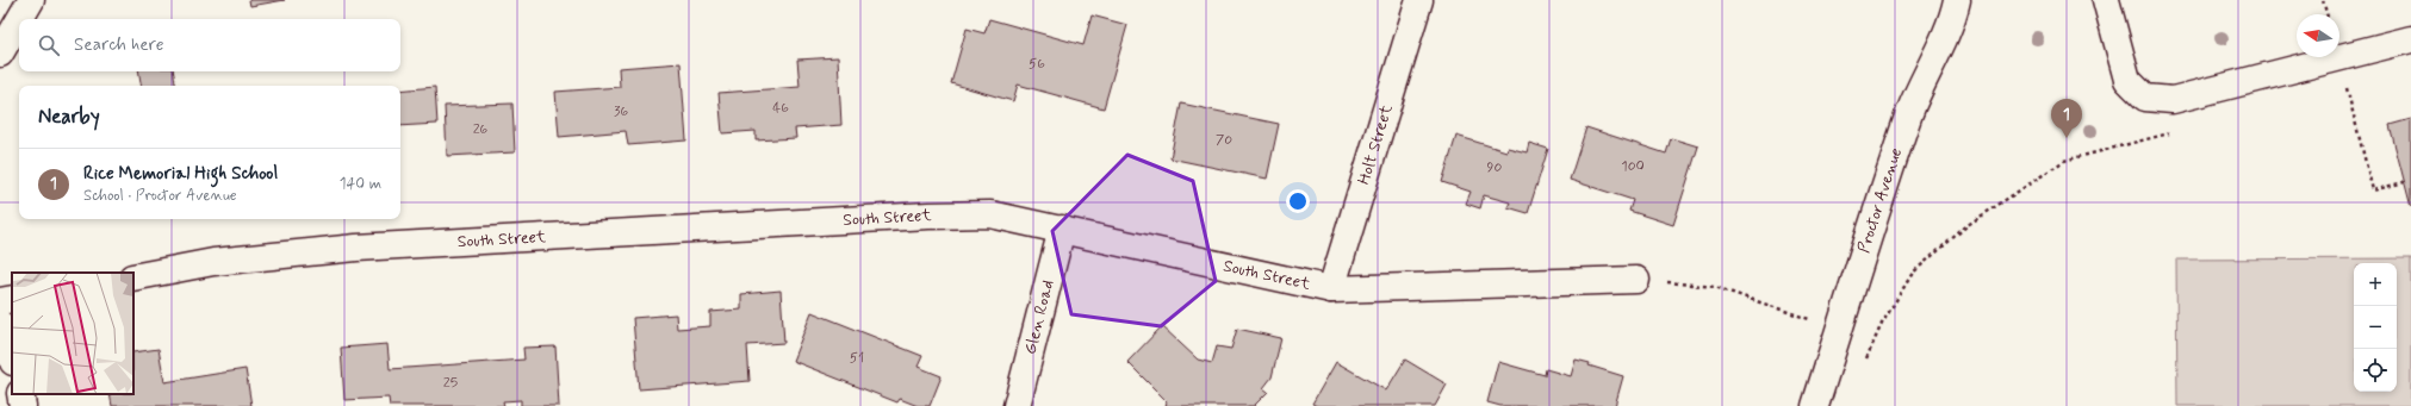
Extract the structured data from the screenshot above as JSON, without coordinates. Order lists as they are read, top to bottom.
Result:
{
  "streets": {
    "street": [
      "Holt Street",
      "Proctor Avenue",
      "South Street",
      "Glen Road"
    ]
  },
  "crossings": [
    ["Holt Street", "South Street"],
    ["South Street", "Glen Road"]
  ],
  "house_numbers": [
    "56",
    "46",
    "36",
    "26",
    "70",
    "100",
    "90",
    "51",
    "25"
  ],
  "north": "left",
  "page": {
    "search": "Search here",
    "heading": "Nearby",
    "pins": "1",
    "list": [
      {
        "mark": "1",
        "name": "Rice Memorial High School",
        "note": "School · Proctor Avenue",
        "value": "140 m"
      }
    ],
    "map_buttons": ["+", "−"]
  }
}
